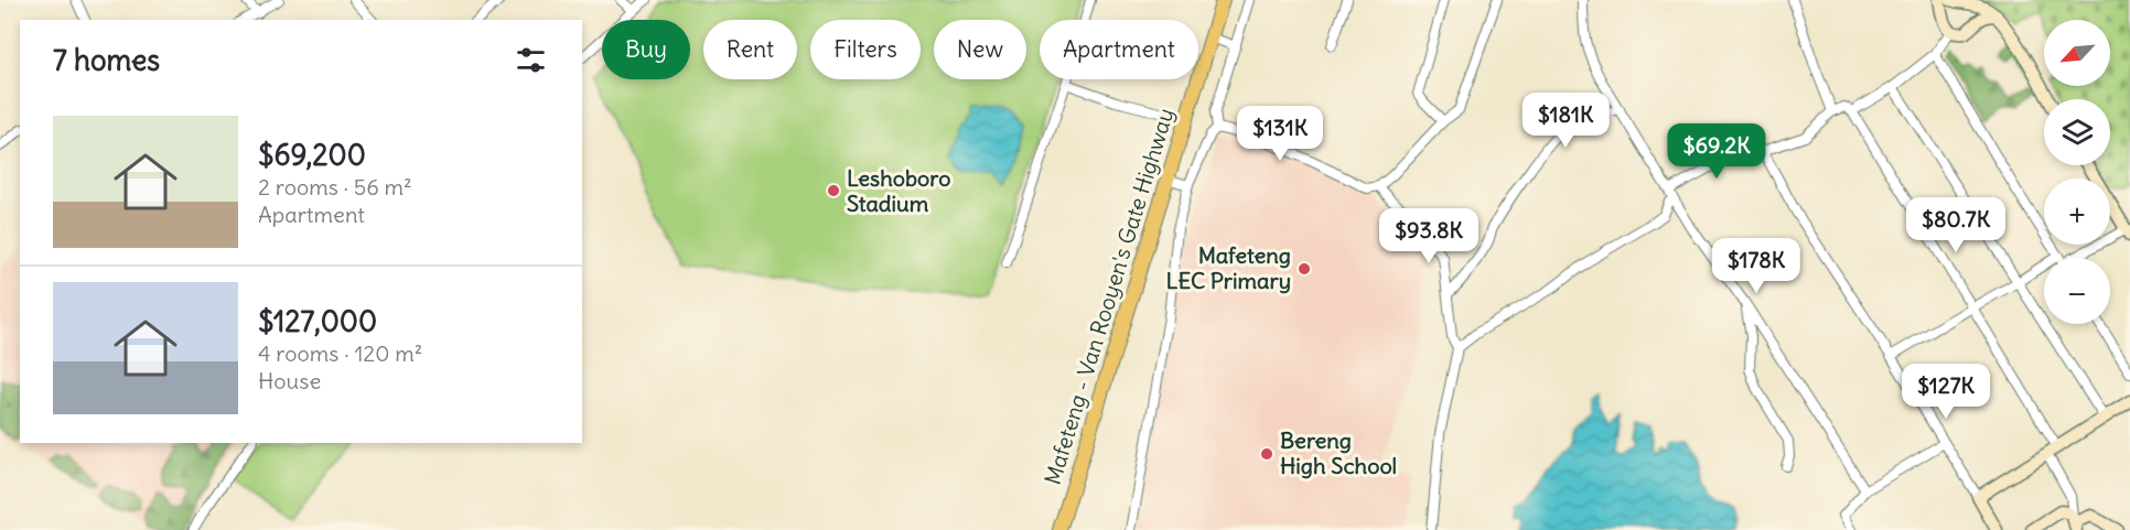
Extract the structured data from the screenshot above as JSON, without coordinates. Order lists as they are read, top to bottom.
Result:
{
  "streets": {
    "main road": ["Mafeteng - Van Rooyen's Gate Highway"]
  },
  "places": ["Leshoboro Stadium", "Mafeteng LEC Primary", "Bereng High School"],
  "north": "bottom left",
  "page": {
    "map_buttons": ["+", "−"],
    "chip": [
      "Buy",
      "Rent",
      "Filters",
      "New",
      "Apartment"
    ],
    "heading": "7 homes",
    "price": [
      "$181K",
      "$131K",
      "$69.2K",
      "$80.7K",
      "$93.8K",
      "$178K",
      "$127K"
    ],
    "list": [
      {
        "name": "$69,200",
        "note": "2 rooms · 56 m² · Apartment"
      },
      {
        "name": "$127,000",
        "note": "4 rooms · 120 m² · House"
      }
    ]
  }
}
